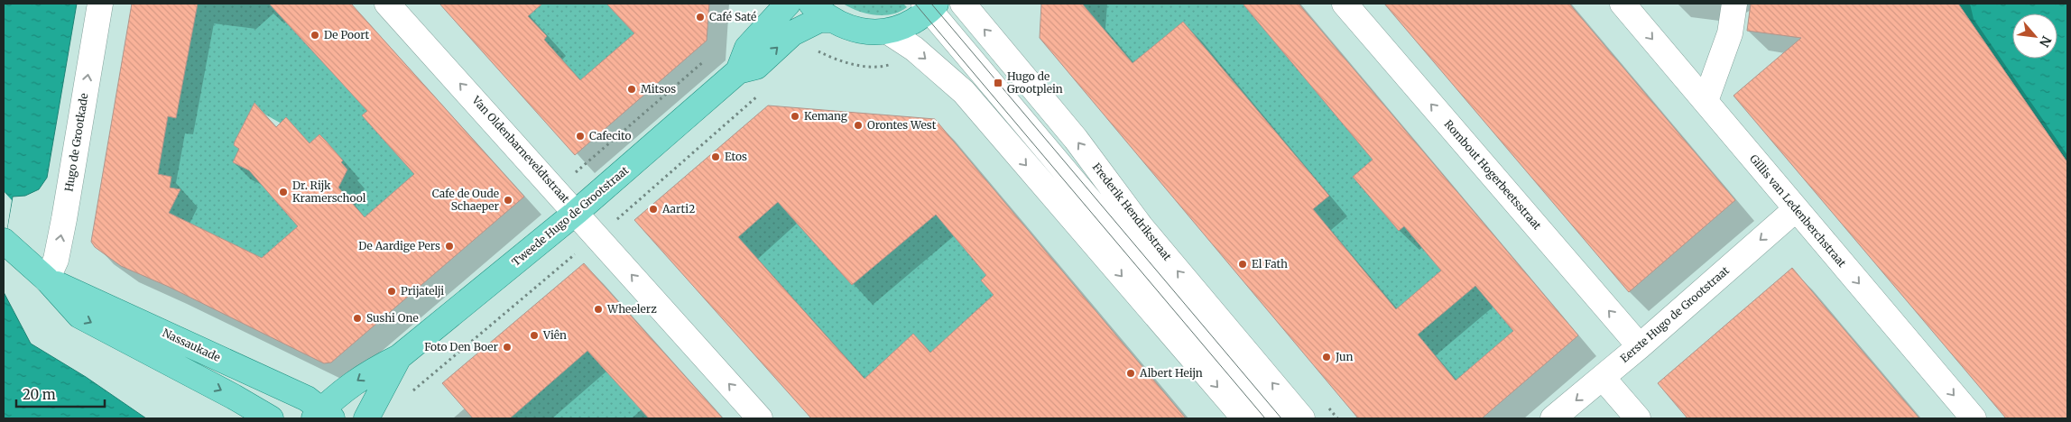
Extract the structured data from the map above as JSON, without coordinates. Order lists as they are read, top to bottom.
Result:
{
  "streets": {
    "main road": ["Tweede Hugo de Grootstraat", "Nassaukade"],
    "street": [
      "Hugo de Grootkade",
      "Van Oldenbarneveldtstraat",
      "Rombout Hogerbeetsstraat",
      "Gillis van Ledenberchstraat",
      "Frederik Hendrikstraat",
      "Eerste Hugo de Grootstraat"
    ]
  },
  "crossings": [
    ["Hugo de Grootkade", "Nassaukade"],
    ["Van Oldenbarneveldtstraat", "Tweede Hugo de Grootstraat"],
    ["Rombout Hogerbeetsstraat", "Eerste Hugo de Grootstraat"],
    ["Gillis van Ledenberchstraat", "Eerste Hugo de Grootstraat"],
    ["Tweede Hugo de Grootstraat", "Nassaukade"]
  ],
  "one_way": [
    "Hugo de Grootkade",
    "Van Oldenbarneveldtstraat",
    "Rombout Hogerbeetsstraat",
    "Gillis van Ledenberchstraat",
    "Eerste Hugo de Grootstraat"
  ],
  "places": {
    "other": [
      "Café Saté",
      "De Poort",
      "Mitsos",
      "Kemang",
      "Orontes West",
      "Cafecito",
      "Etos",
      "Dr. Rijk Kramerschool",
      "Cafe de Oude Schaeper",
      "Aarti2",
      "De Aardige Pers",
      "El Fath",
      "Prijatelji",
      "Wheelerz",
      "Sushi One",
      "Viên",
      "Foto Den Boer",
      "Jun",
      "Albert Heijn"
    ],
    "transit": ["Hugo de Grootplein"]
  },
  "scale_bar": "20 m",
  "north": "bottom right"
}
